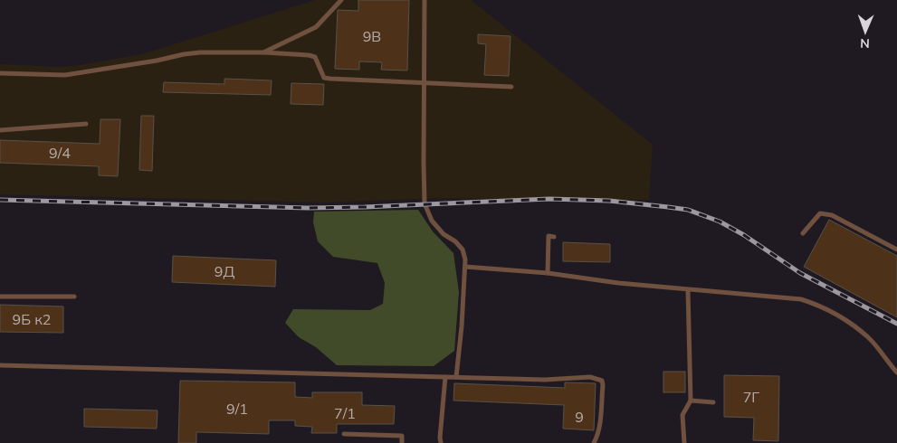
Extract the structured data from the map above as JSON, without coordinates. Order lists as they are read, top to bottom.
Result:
{
  "house_numbers": [
    "9В",
    "9/4",
    "9Д",
    "9Б к2",
    "7Г",
    "9/1",
    "7/1",
    "9"
  ],
  "north": "bottom"
}
